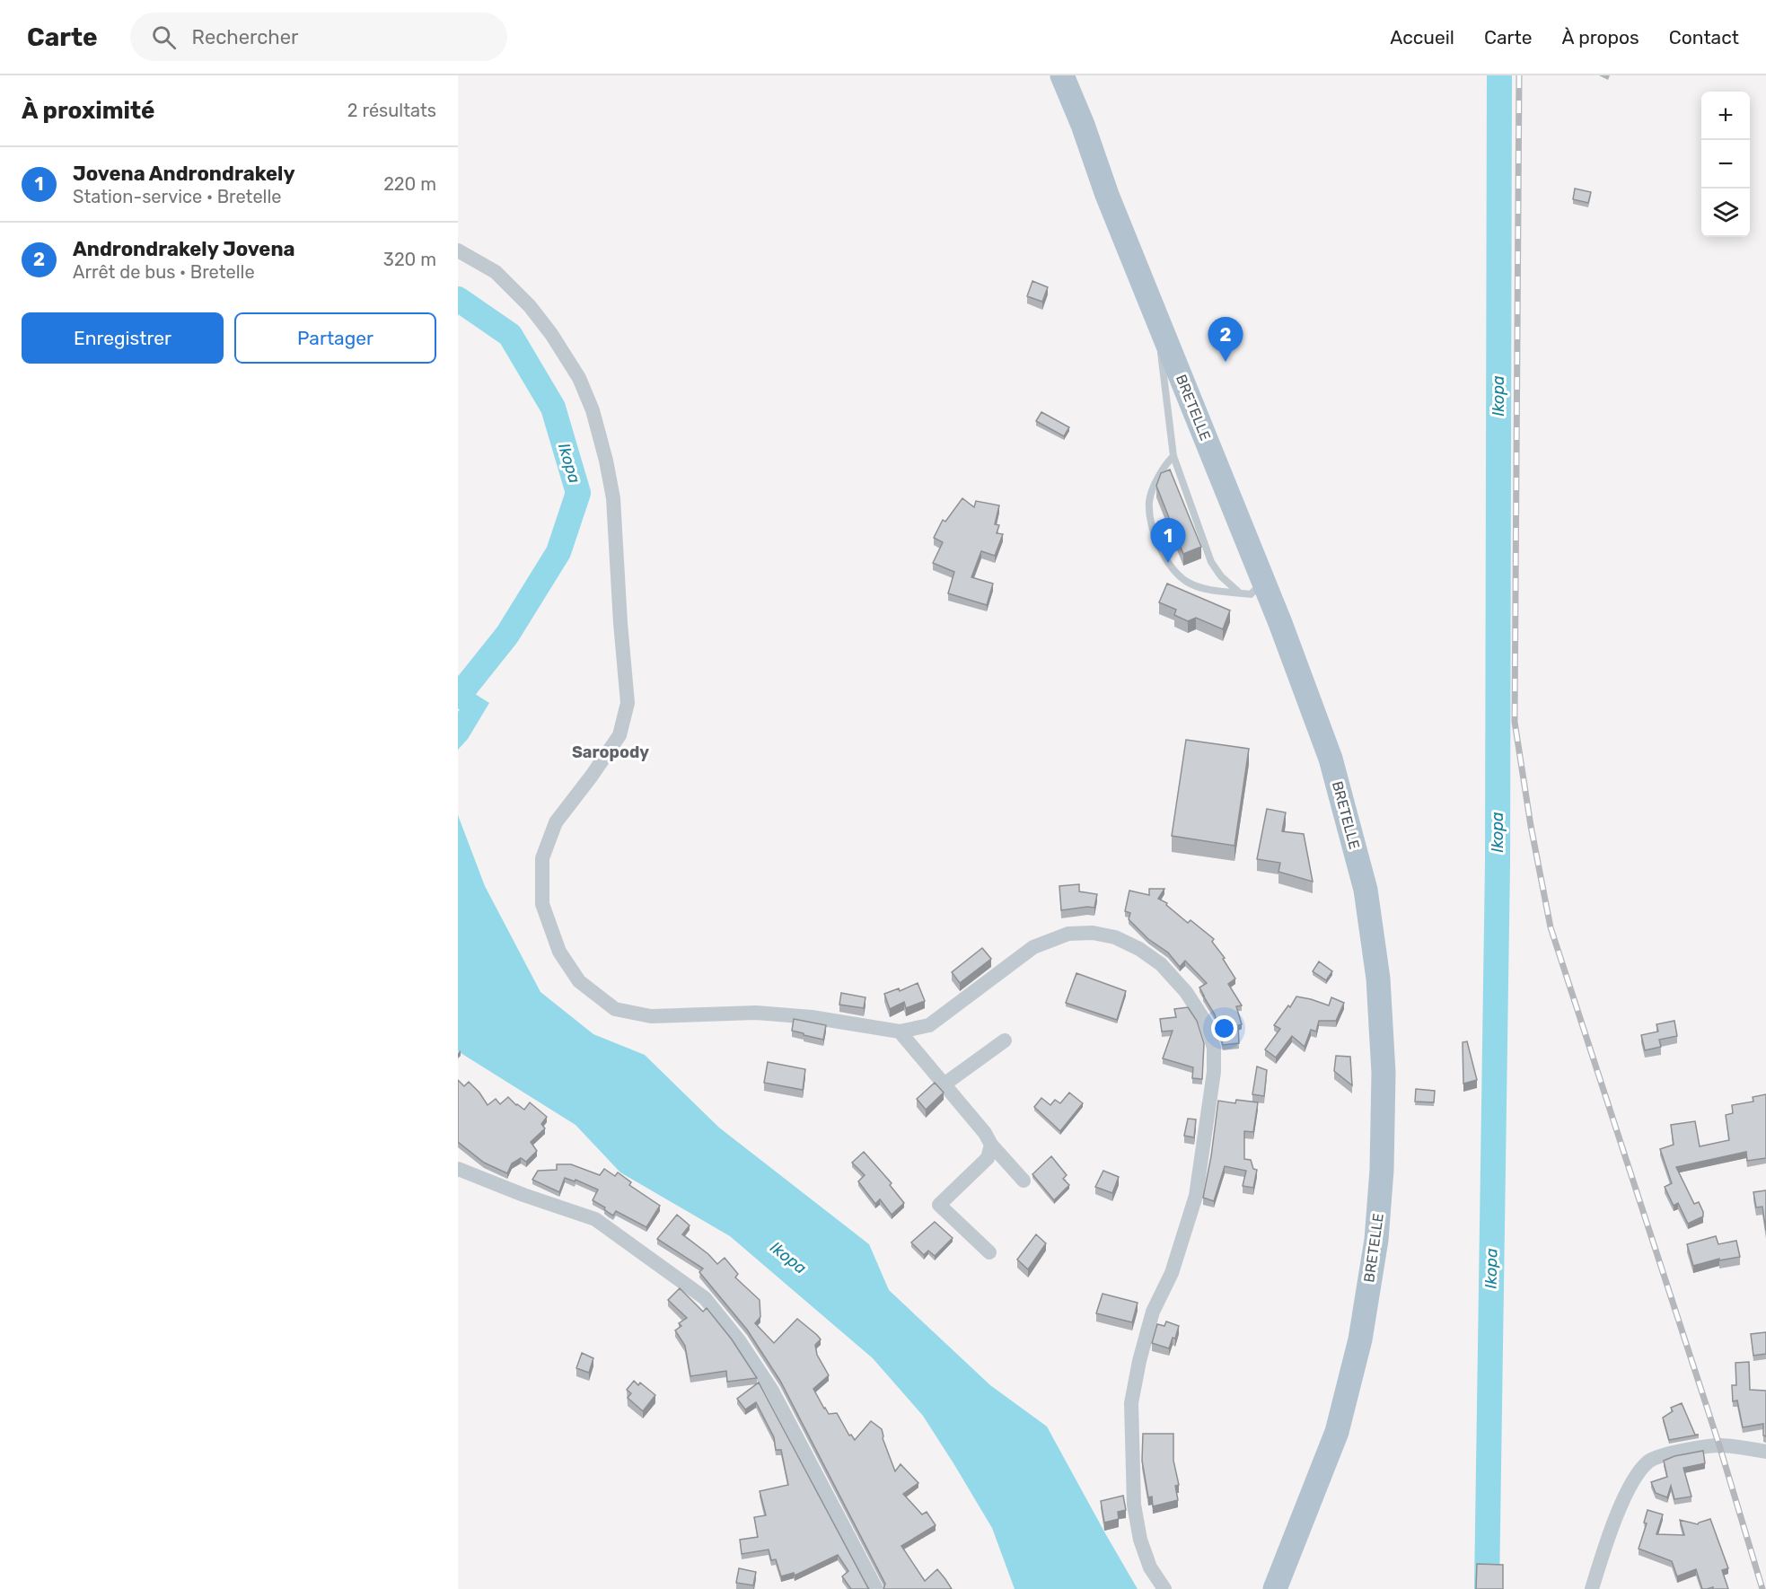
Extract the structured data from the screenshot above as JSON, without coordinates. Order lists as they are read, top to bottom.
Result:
{
  "streets": {
    "main road": ["BRETELLE"]
  },
  "districts": ["Saropody"],
  "water": ["Ikopa"],
  "page": {
    "header": "Carte",
    "search": "Rechercher",
    "nav": [
      "Accueil",
      "Carte",
      "À propos",
      "Contact"
    ],
    "heading": ["À proximité", "2 résultats"],
    "map_buttons": ["+", "−"],
    "list": [
      {
        "mark": "1",
        "name": "Jovena Androndrakely",
        "note": "Station-service · Bretelle",
        "value": "220 m"
      },
      {
        "mark": "2",
        "name": "Androndrakely Jovena",
        "note": "Arrêt de bus · Bretelle",
        "value": "320 m"
      }
    ],
    "buttons": ["Enregistrer", "Partager"],
    "pins": ["2", "1"]
  }
}
